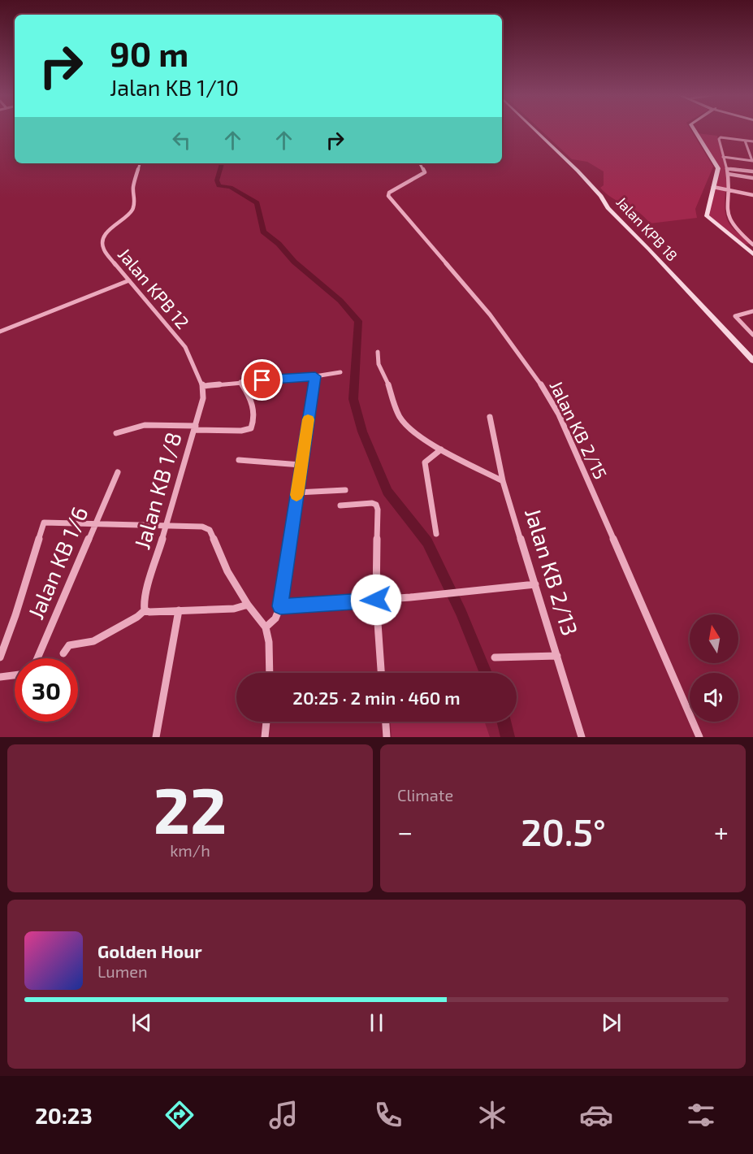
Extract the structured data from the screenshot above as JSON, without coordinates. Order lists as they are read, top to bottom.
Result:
{
  "streets": {
    "street": [
      "Jalan KPB 18",
      "Jalan KPB 12",
      "Jalan KB 2/15",
      "Jalan KB 1/8",
      "Jalan KB 1/6",
      "Jalan KB 2/13"
    ]
  },
  "crossings": [
    ["Jalan KPB 12", "Jalan KB 1/8"]
  ],
  "north": "top",
  "page": {
    "turn": ["90 m", "Jalan KB 1/10"],
    "limit": "30",
    "trip": "20:25 · 2 min · 460 m",
    "tile": [
      ["22", "km/h"],
      "Climate"
    ],
    "heat": ["−", "20.5°", "+"],
    "song": ["Golden Hour", "Lumen"],
    "tabs": "20:23"
  }
}
